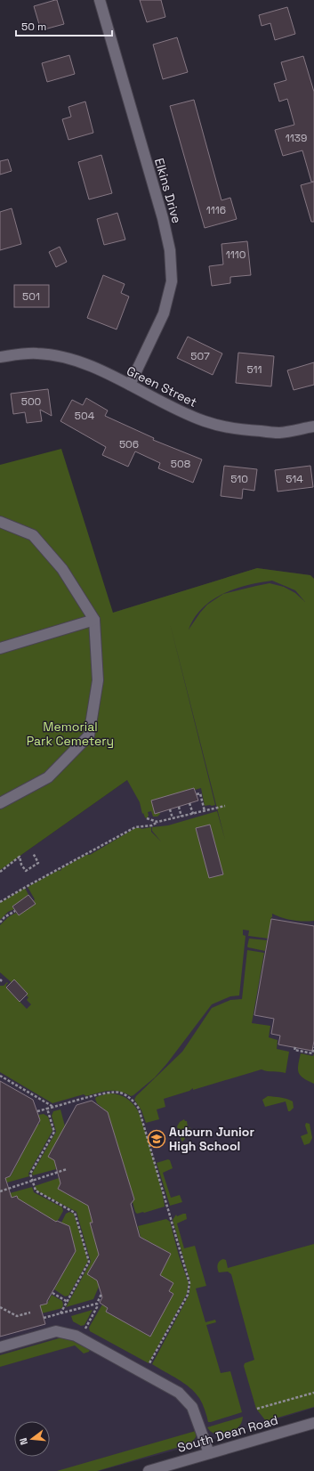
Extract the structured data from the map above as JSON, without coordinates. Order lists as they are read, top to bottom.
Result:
{
  "streets": {
    "street": ["Elkins Drive", "Green Street", "South Dean Road"]
  },
  "crossings": [
    ["Elkins Drive", "Green Street"]
  ],
  "parks": ["Memorial Park Cemetery"],
  "places": {
    "school or university": ["Auburn Junior High School"]
  },
  "house_numbers": [
    "1139",
    "1116",
    "1110",
    "501",
    "507",
    "511",
    "500",
    "504",
    "506",
    "508",
    "510",
    "514"
  ],
  "scale_bar": "50 m",
  "north": "left"
}
